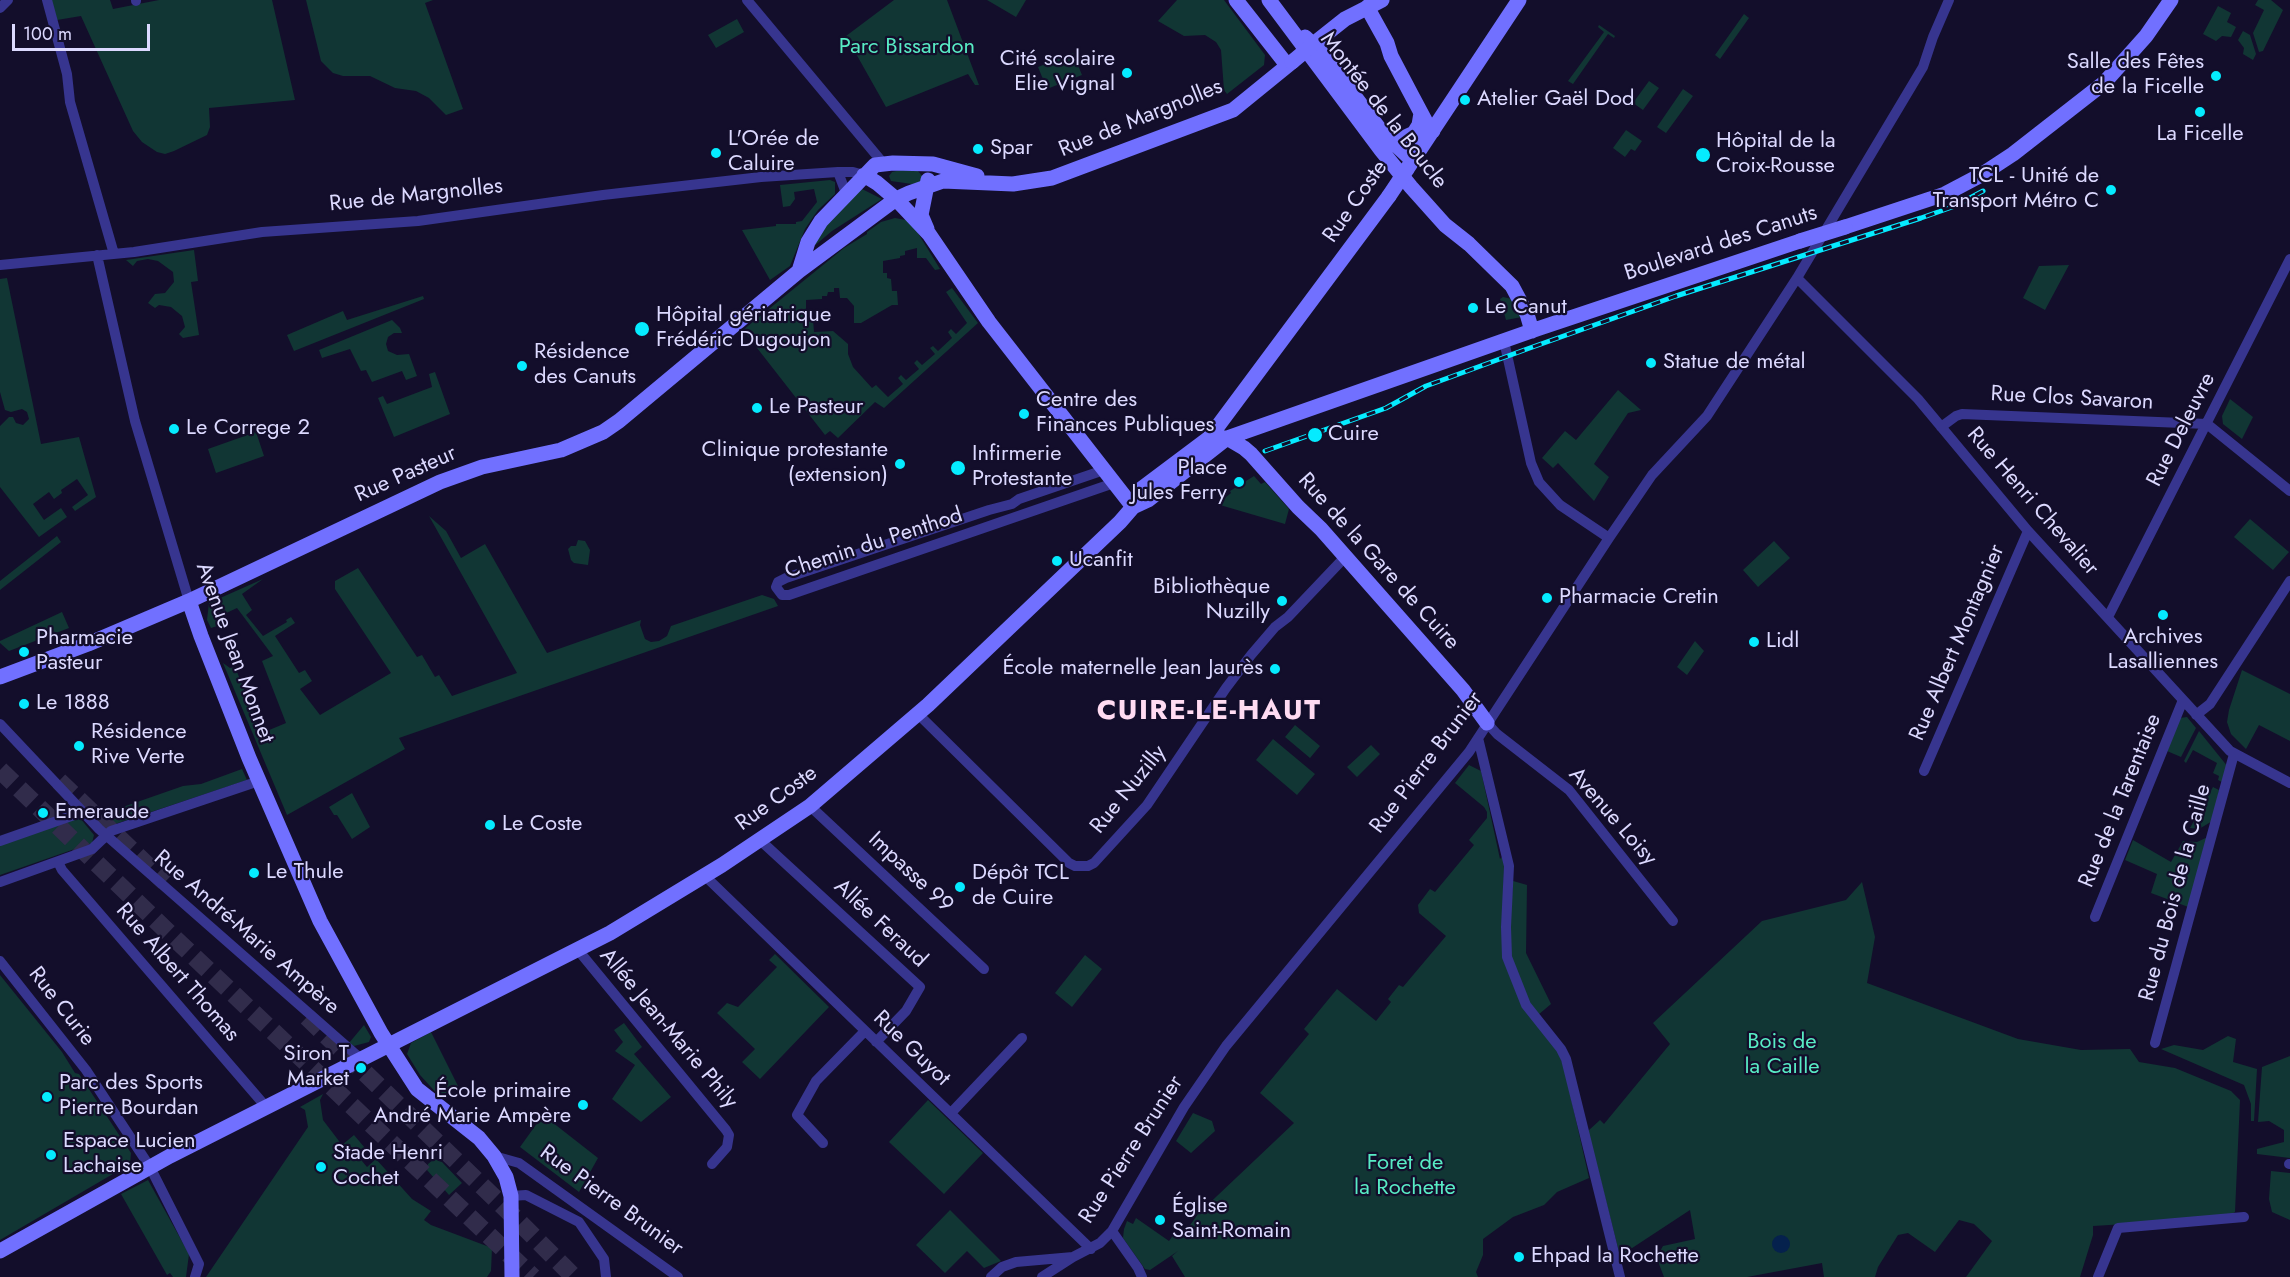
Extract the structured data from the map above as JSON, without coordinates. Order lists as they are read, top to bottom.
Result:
{
  "streets": {
    "street": [
      "Montée de la Boucle",
      "Rue de Margnolles",
      "Rue Coste",
      "Boulevard des Canuts",
      "Rue Clos Savaron",
      "Rue Deleuvre",
      "Rue Pasteur",
      "Rue Henri Chevalier",
      "Chemin du Penthod",
      "Rue de la Gare de Cuire",
      "Rue Albert Montagnier",
      "Avenue Jean Monnet",
      "Rue Pierre Brunier",
      "Rue Nuzilly",
      "Rue de la Tarentaise",
      "Avenue Loisy",
      "Impasse 99",
      "Rue du Bois de la Caille",
      "Allée Feraud",
      "Rue André-Marie Ampère",
      "Rue Albert Thomas",
      "Rue Curie",
      "Allée Jean-Marie Phily",
      "Rue Guyot"
    ]
  },
  "crossings": [
    ["Montée de la Boucle", "Boulevard des Canuts"],
    ["Rue de Margnolles", "Rue Pasteur"],
    ["Rue de Margnolles", "Avenue Jean Monnet"],
    ["Rue Coste", "Boulevard des Canuts"],
    ["Rue Coste", "Rue de la Gare de Cuire"],
    ["Rue Coste", "Avenue Jean Monnet"],
    ["Rue Coste", "Rue Pierre Brunier"],
    ["Rue Coste", "Rue Nuzilly"],
    ["Rue Coste", "Impasse 99"],
    ["Rue Coste", "Allée Feraud"],
    ["Rue Coste", "Rue André-Marie Ampère"],
    ["Rue Coste", "Rue Albert Thomas"],
    ["Rue Coste", "Rue Curie"],
    ["Rue Coste", "Allée Jean-Marie Phily"],
    ["Rue Coste", "Rue Guyot"],
    ["Boulevard des Canuts", "Rue de la Gare de Cuire"],
    ["Rue Clos Savaron", "Rue Deleuvre"],
    ["Rue Clos Savaron", "Rue Henri Chevalier"],
    ["Rue Deleuvre", "Rue Henri Chevalier"],
    ["Rue Pasteur", "Avenue Jean Monnet"],
    ["Rue Henri Chevalier", "Rue Albert Montagnier"],
    ["Rue Henri Chevalier", "Rue Pierre Brunier"],
    ["Rue Henri Chevalier", "Rue de la Tarentaise"],
    ["Rue Henri Chevalier", "Rue du Bois de la Caille"],
    ["Rue de la Gare de Cuire", "Rue Pierre Brunier"],
    ["Rue de la Gare de Cuire", "Rue Nuzilly"],
    ["Rue de la Gare de Cuire", "Avenue Loisy"],
    ["Avenue Jean Monnet", "Rue Pierre Brunier"],
    ["Rue Pierre Brunier", "Avenue Loisy"],
    ["Rue Pierre Brunier", "Rue Guyot"],
    ["Allée Feraud", "Rue Guyot"]
  ],
  "districts": ["CUIRE-LE-HAUT"],
  "parks": ["Parc Bissardon", "Bois de la Caille", "Foret de la Rochette"],
  "places": [
    "Cité scolaire Elie Vignal",
    "Salle des Fêtes de la Ficelle",
    "Atelier Gaël Dod",
    "La Ficelle",
    "Spar",
    "L'Orée de Caluire",
    "Hôpital de la Croix-Rousse",
    "TCL - Unité de Transport Métro C",
    "Le Canut",
    "Hôpital gériatrique Frédéric Dugoujon",
    "Statue de métal",
    "Résidence des Canuts",
    "Le Pasteur",
    "Centre des Finances Publiques",
    "Le Correge 2",
    "Cuire",
    "Clinique protestante (extension)",
    "Infirmerie Protestante",
    "Place Jules Ferry",
    "Ucanfit",
    "Pharmacie Cretin",
    "Bibliothèque Nuzilly",
    "Archives Lasalliennes",
    "Lidl",
    "Pharmacie Pasteur",
    "École maternelle Jean Jaurès",
    "Le 1888",
    "Résidence Rive Verte",
    "Emeraude",
    "Le Coste",
    "Le Thule",
    "Dépôt TCL de Cuire",
    "Siron T Market",
    "Parc des Sports Pierre Bourdan",
    "École primaire André Marie Ampère",
    "Espace Lucien Lachaise",
    "Stade Henri Cochet",
    "Église Saint-Romain",
    "Ehpad la Rochette"
  ],
  "scale_bar": "100 m"
}
